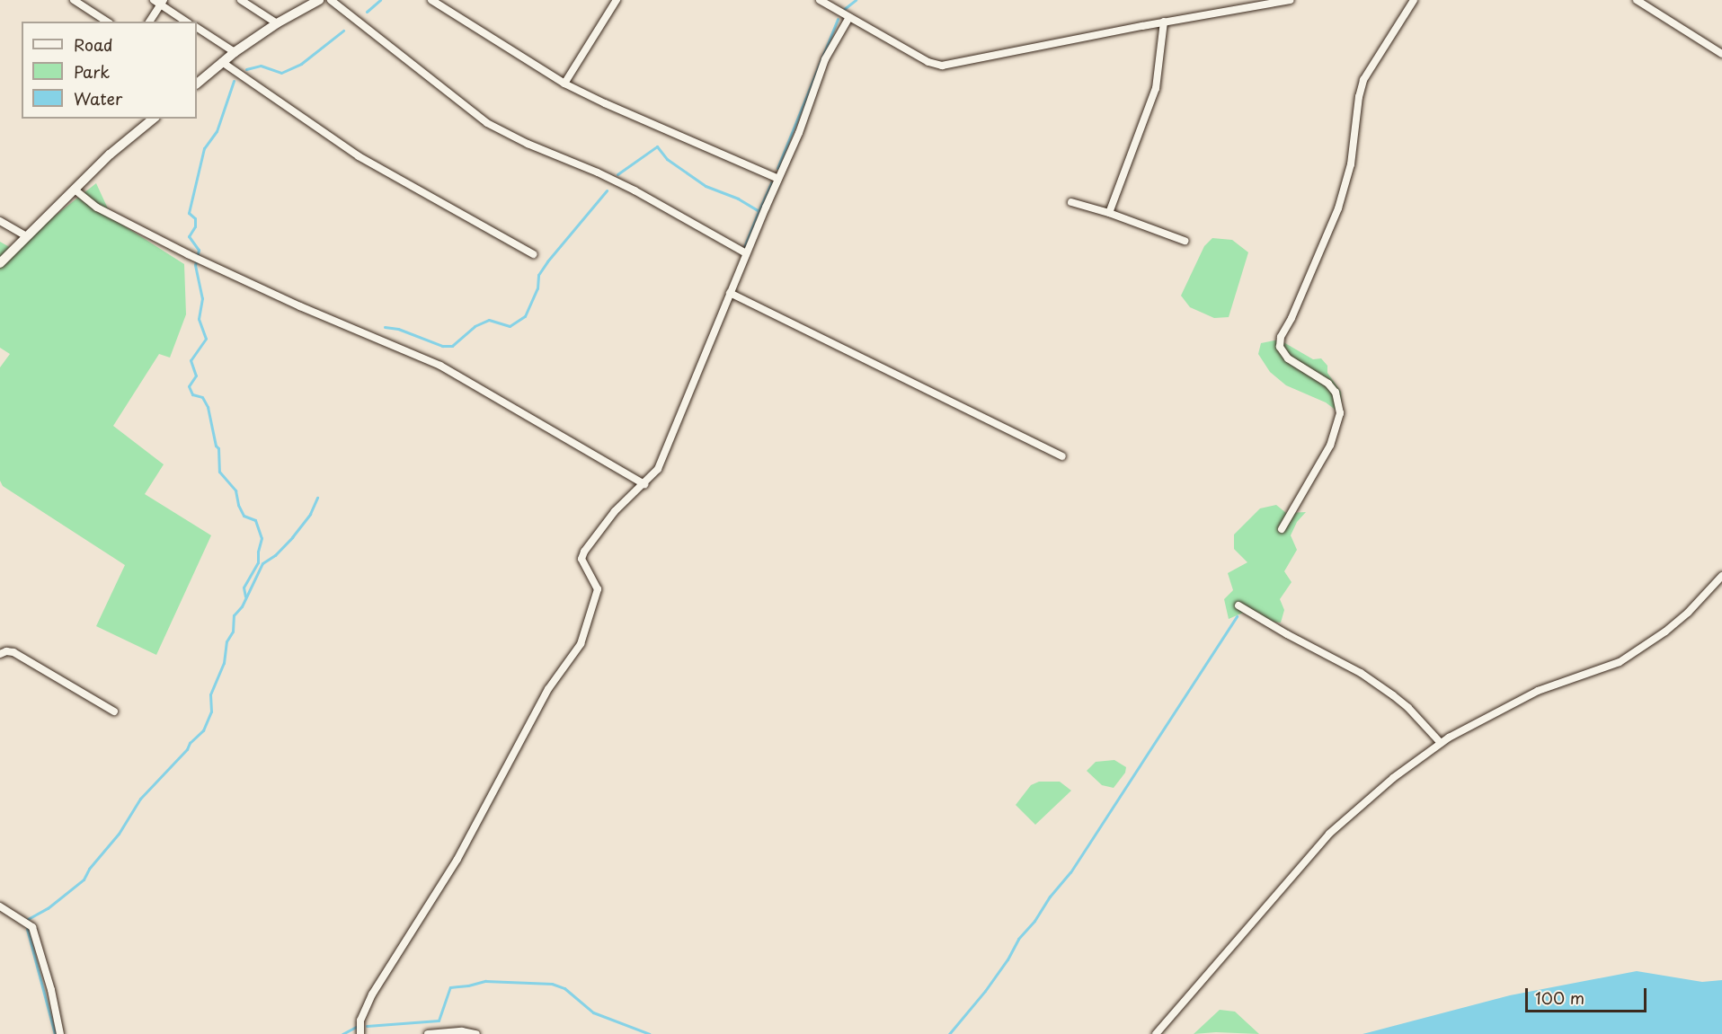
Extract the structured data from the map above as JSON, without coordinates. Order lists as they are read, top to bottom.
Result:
{
  "legend": ["Road", "Park", "Water"],
  "scale_bar": "100 m"
}
